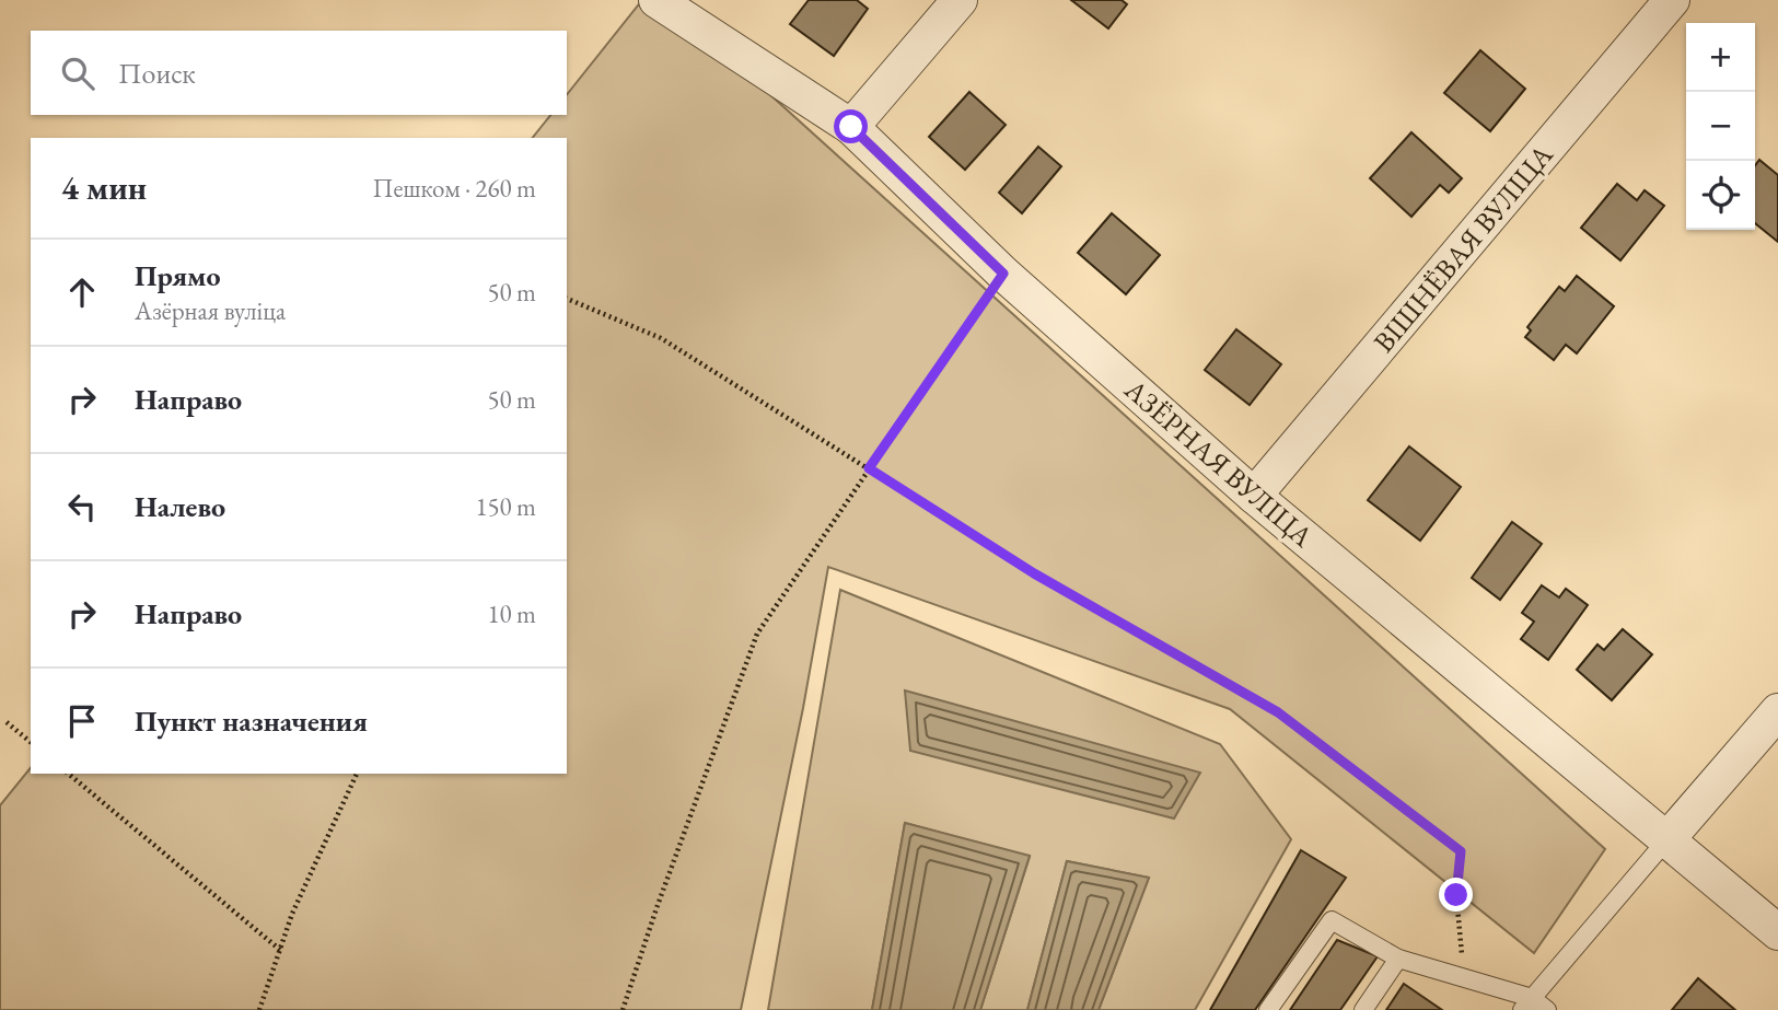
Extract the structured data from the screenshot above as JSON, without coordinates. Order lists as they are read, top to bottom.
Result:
{
  "streets": {
    "street": ["ВІШНЁВАЯ ВУЛІЦА", "АЗЁРНАЯ ВУЛІЦА"]
  },
  "crossings": [
    ["ВІШНЁВАЯ ВУЛІЦА", "АЗЁРНАЯ ВУЛІЦА"]
  ],
  "page": {
    "map_buttons": ["+", "−"],
    "search": "Поиск",
    "heading": ["4 мин", "Пешком · 260 m"],
    "list": [
      ["Прямо", "Азёрная вуліца", "50 m"],
      ["Направо", "50 m"],
      ["Налево", "150 m"],
      ["Направо", "10 m"],
      "Пункт назначения"
    ]
  }
}
